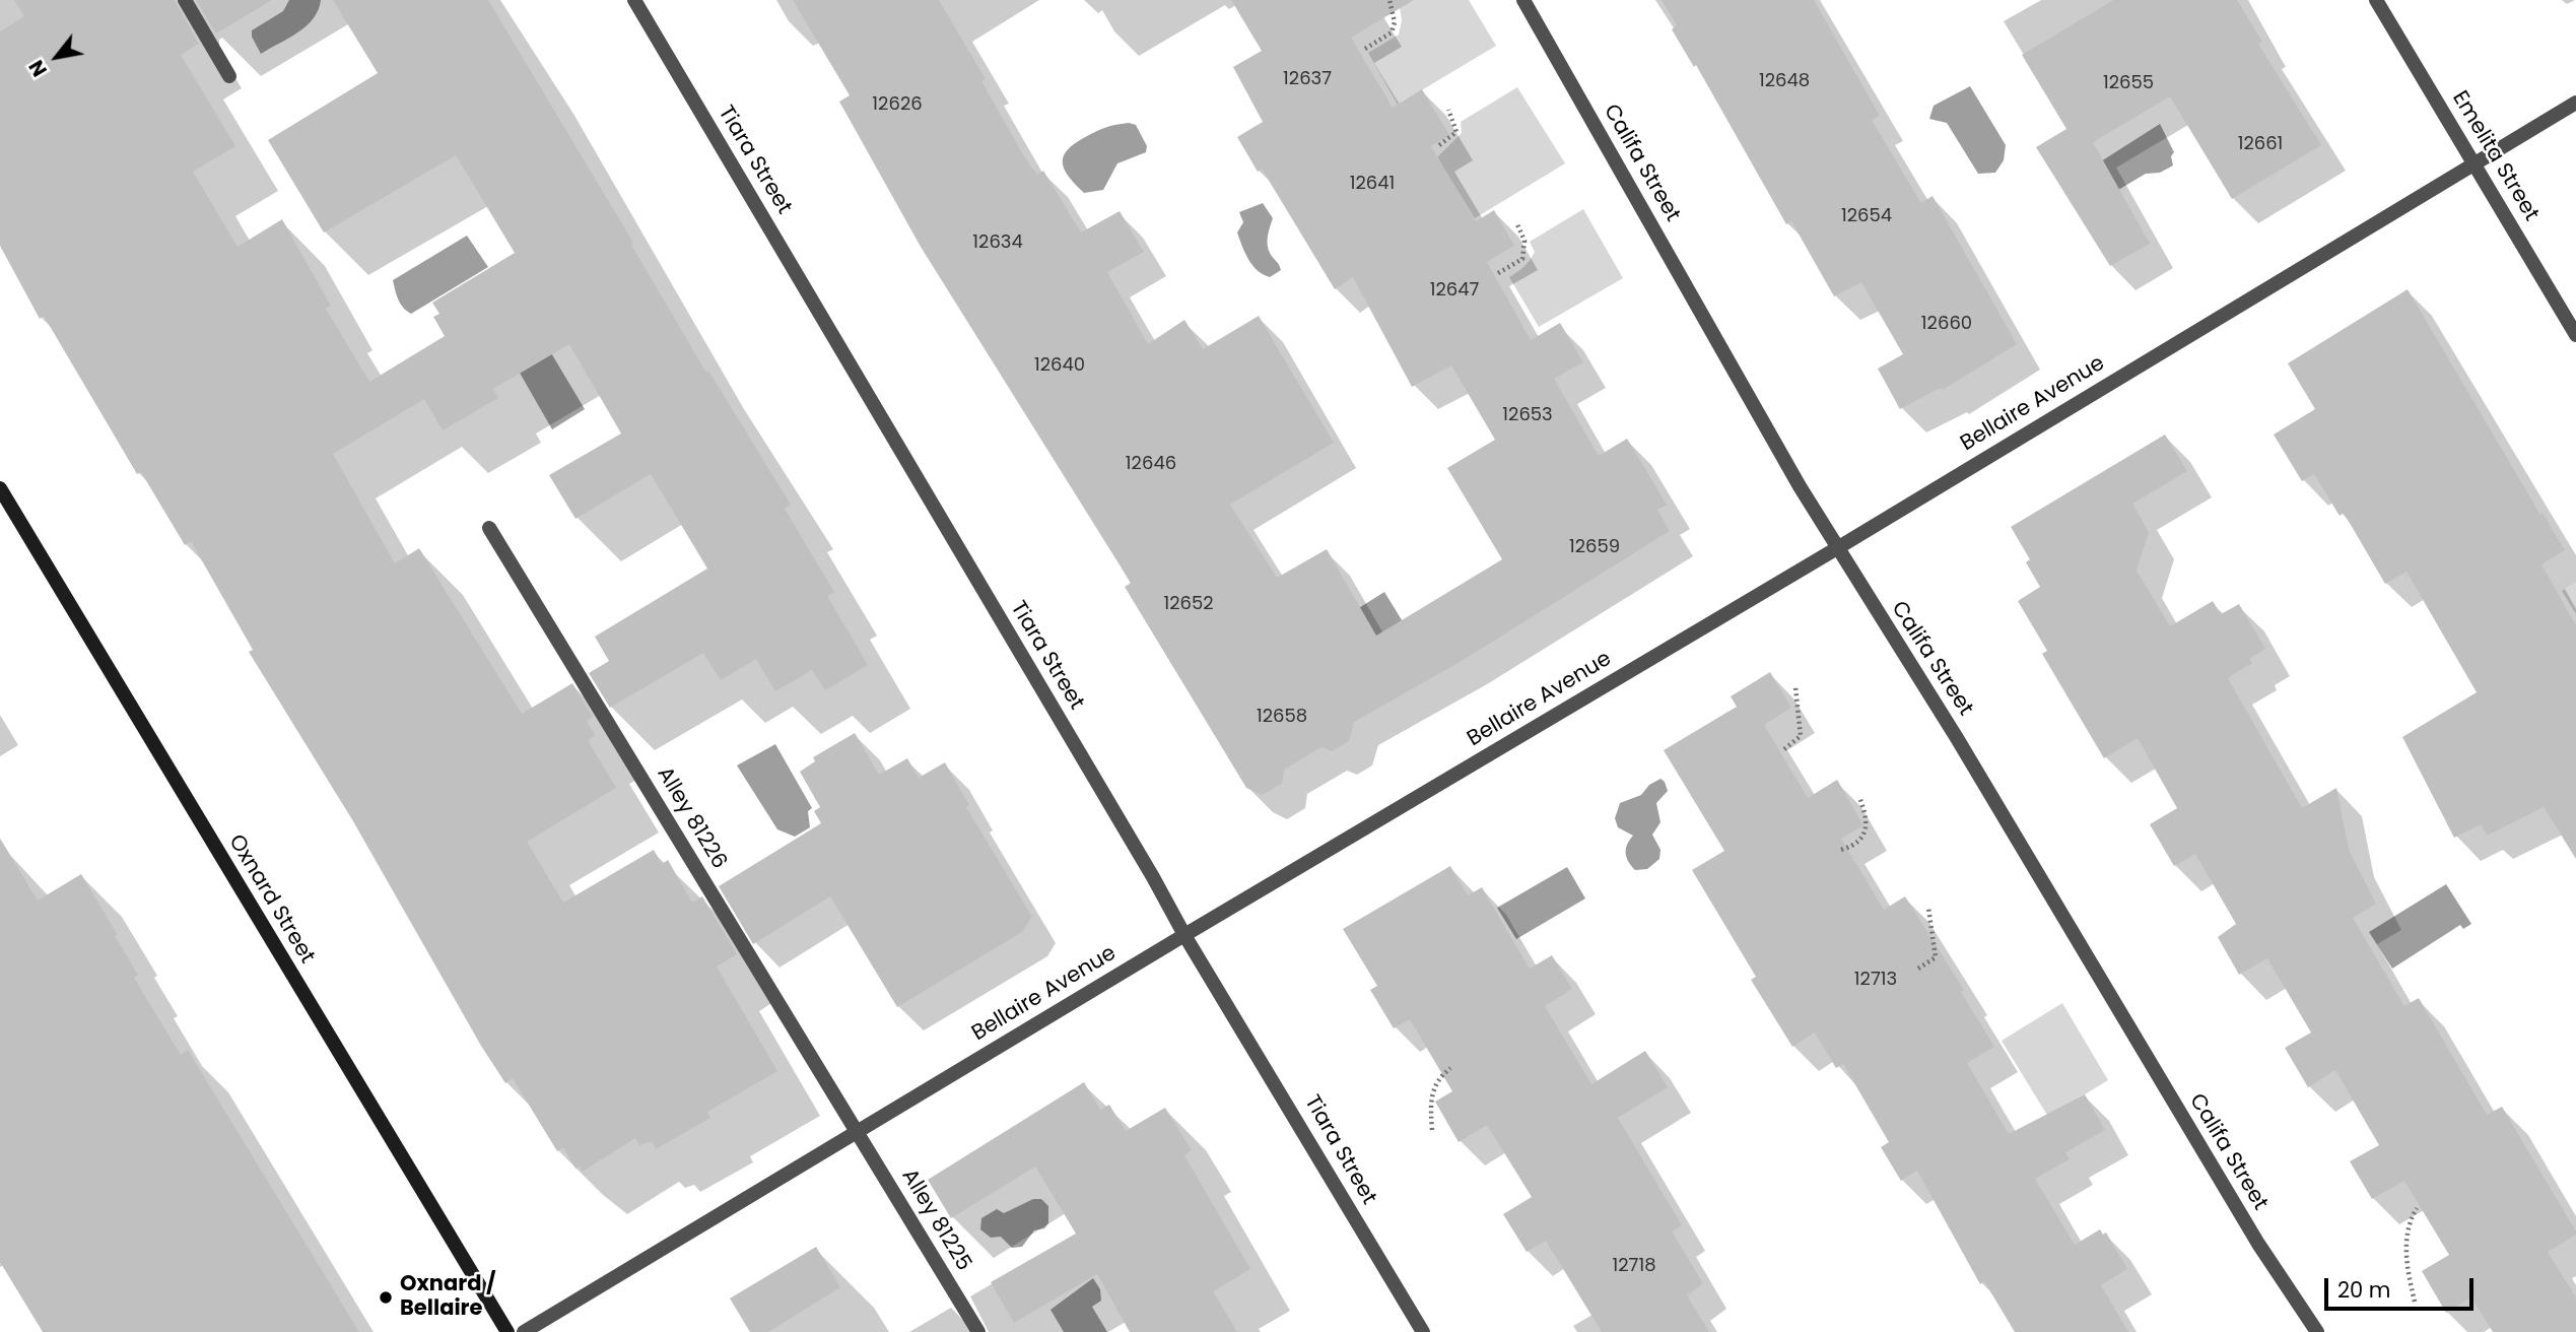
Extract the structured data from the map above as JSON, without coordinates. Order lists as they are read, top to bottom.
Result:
{
  "streets": {
    "main road": ["Oxnard Street"],
    "street": [
      "Emelita Street",
      "Tiara Street",
      "Califa Street",
      "Bellaire Avenue",
      "Alley 81226",
      "Alley 81225"
    ]
  },
  "crossings": [
    ["Emelita Street", "Bellaire Avenue"],
    ["Tiara Street", "Bellaire Avenue"],
    ["Califa Street", "Bellaire Avenue"],
    ["Bellaire Avenue", "Alley 81226"],
    ["Bellaire Avenue", "Alley 81225"],
    ["Alley 81226", "Alley 81225"]
  ],
  "places": ["Oxnard / Bellaire"],
  "house_numbers": [
    "12637",
    "12648",
    "12655",
    "12626",
    "12661",
    "12641",
    "12654",
    "12634",
    "12647",
    "12660",
    "12640",
    "12653",
    "12646",
    "12659",
    "12652",
    "12658",
    "12713",
    "12718"
  ],
  "scale_bar": "20 m",
  "north": "bottom left"
}
